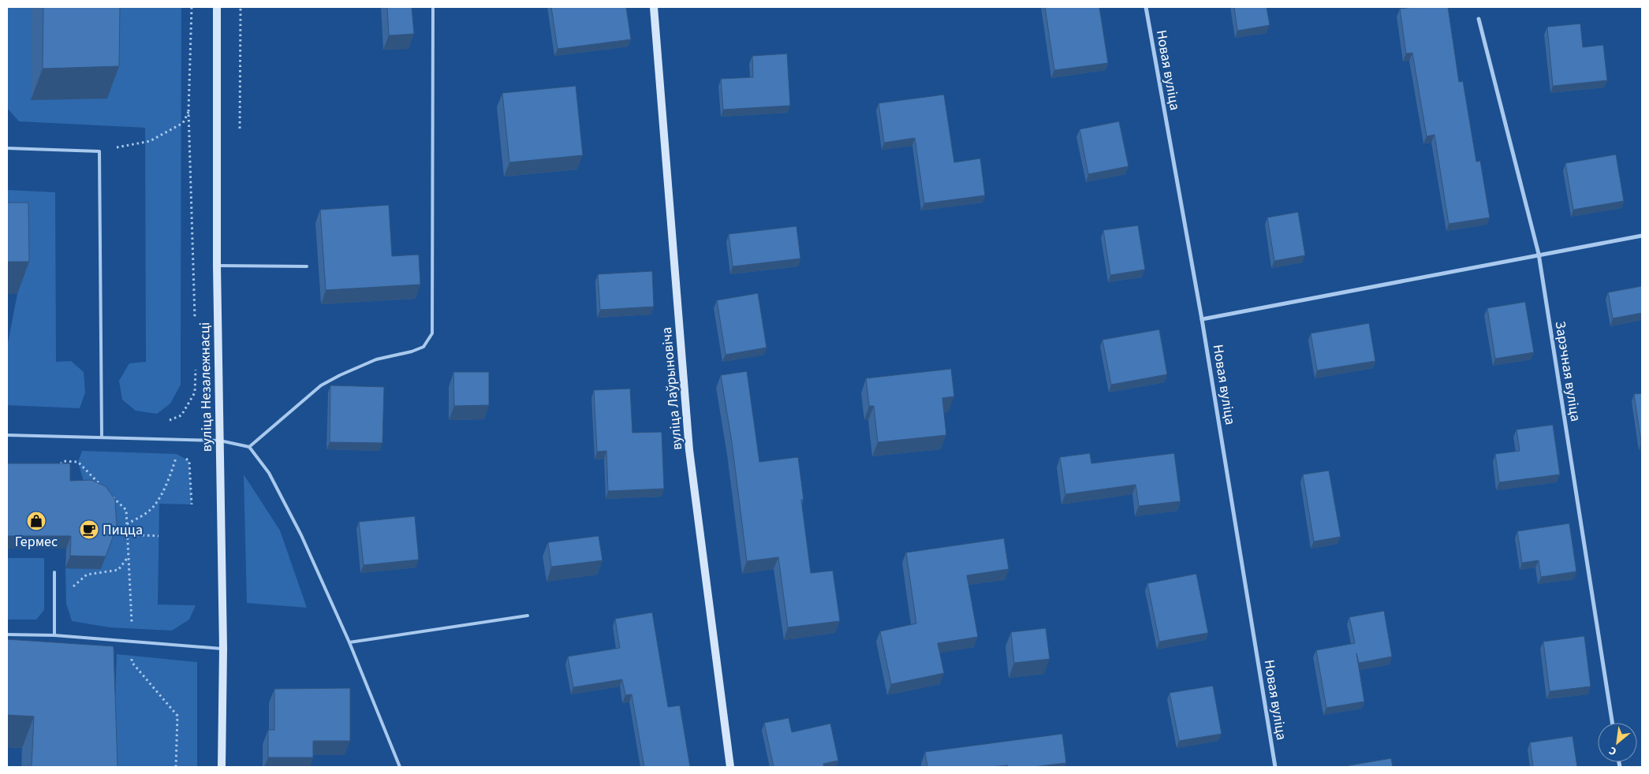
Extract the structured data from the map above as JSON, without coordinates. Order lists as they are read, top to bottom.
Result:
{
  "streets": {
    "main road": ["вуліца Незалежнасці", "вуліца Лаўрыновіча"],
    "street": ["Новая вуліца", "Зарэчная вуліца"]
  },
  "places": {
    "shop": ["Гермес"],
    "cafe": ["Пицца"]
  },
  "north": "bottom left"
}
